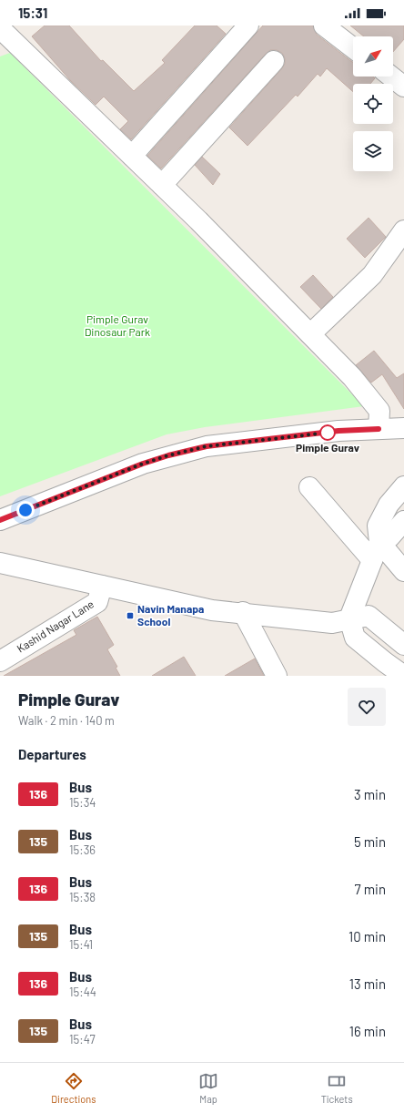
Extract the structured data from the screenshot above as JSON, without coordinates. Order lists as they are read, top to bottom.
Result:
{
  "streets": {
    "street": ["Kashid Nagar Lane"]
  },
  "parks": ["Pimple Gurav Dinosaur Park"],
  "places": {
    "other": ["Pimple Gurav"],
    "transit": ["Navin Manapa School"]
  },
  "lines": ["bus line 136"],
  "north": "top right",
  "page": {
    "status": "15:31",
    "heading": [
      ["Pimple Gurav", "Walk · 2 min · 140 m"],
      "Departures"
    ],
    "list": [
      {
        "mark": "136",
        "name": "Bus",
        "note": "15:34",
        "value": "3 min"
      },
      {
        "mark": "135",
        "name": "Bus",
        "note": "15:36",
        "value": "5 min"
      },
      {
        "mark": "136",
        "name": "Bus",
        "note": "15:38",
        "value": "7 min"
      },
      {
        "mark": "135",
        "name": "Bus",
        "note": "15:41",
        "value": "10 min"
      },
      {
        "mark": "136",
        "name": "Bus",
        "note": "15:44",
        "value": "13 min"
      },
      {
        "mark": "135",
        "name": "Bus",
        "note": "15:47",
        "value": "16 min"
      }
    ],
    "tabs": ["Directions", "Map", "Tickets"]
  }
}
